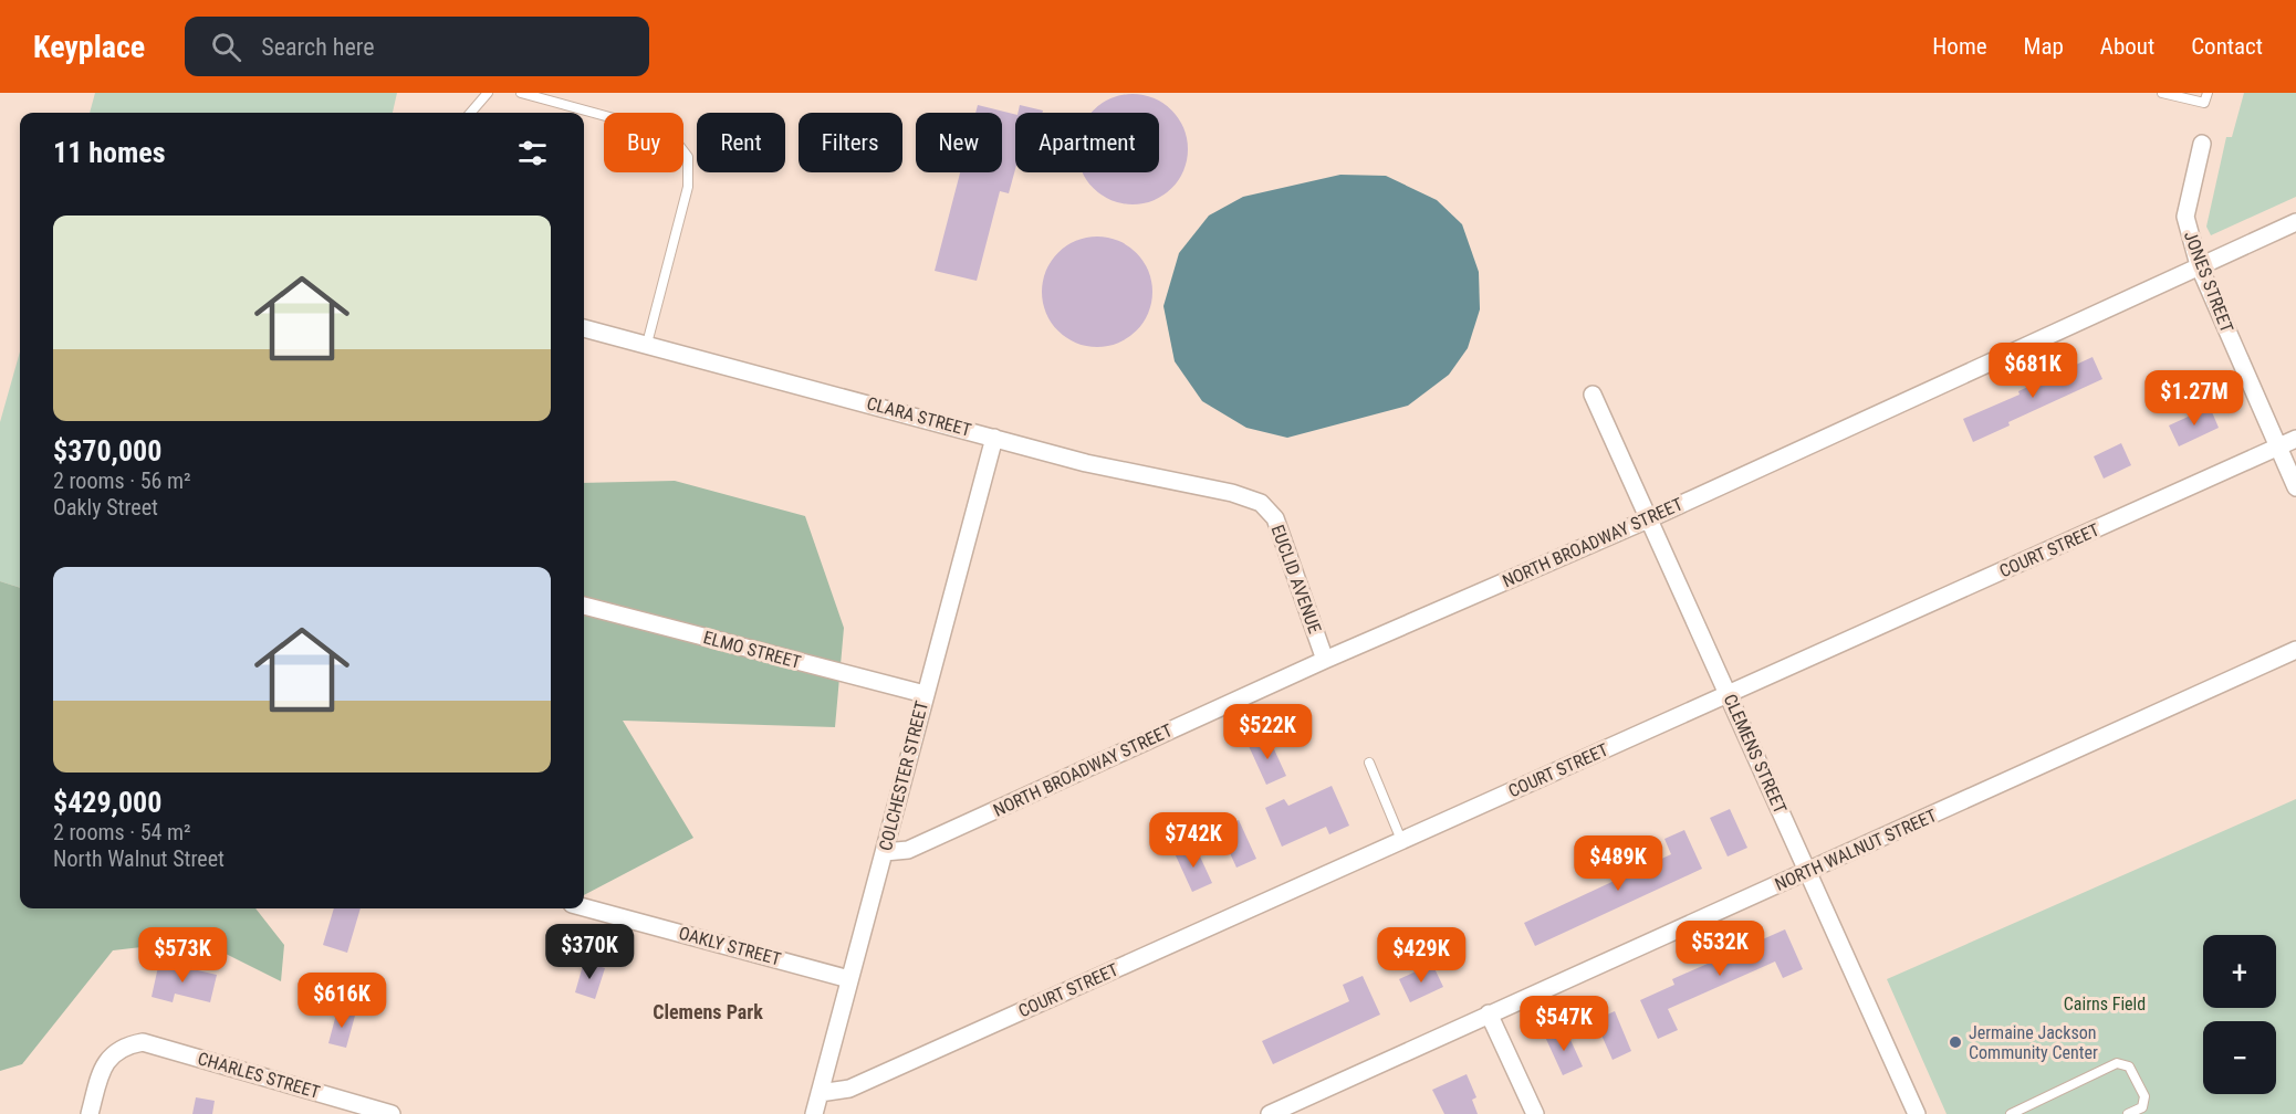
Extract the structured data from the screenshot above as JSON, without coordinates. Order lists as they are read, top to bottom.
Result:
{
  "streets": {
    "street": [
      "JONES STREET",
      "CLARA STREET",
      "NORTH BROADWAY STREET",
      "COURT STREET",
      "EUCLID AVENUE",
      "ELMO STREET",
      "CLEMENS STREET",
      "COLCHESTER STREET",
      "NORTH WALNUT STREET",
      "OAKLY STREET",
      "CHARLES STREET"
    ]
  },
  "crossings": [
    ["JONES STREET", "NORTH BROADWAY STREET"],
    ["JONES STREET", "COURT STREET"],
    ["CLARA STREET", "EUCLID AVENUE"],
    ["CLARA STREET", "COLCHESTER STREET"],
    ["NORTH BROADWAY STREET", "EUCLID AVENUE"],
    ["NORTH BROADWAY STREET", "CLEMENS STREET"],
    ["NORTH BROADWAY STREET", "COLCHESTER STREET"],
    ["COURT STREET", "CLEMENS STREET"],
    ["COURT STREET", "COLCHESTER STREET"],
    ["ELMO STREET", "COLCHESTER STREET"],
    ["CLEMENS STREET", "NORTH WALNUT STREET"],
    ["COLCHESTER STREET", "OAKLY STREET"]
  ],
  "districts": ["Clemens Park"],
  "parks": ["Cairns Field"],
  "places": ["Jermaine Jackson Community Center"],
  "page": {
    "header": "Keyplace",
    "search": "Search here",
    "nav": [
      "Home",
      "Map",
      "About",
      "Contact"
    ],
    "chip": [
      "Buy",
      "Rent",
      "Filters",
      "New",
      "Apartment"
    ],
    "heading": "11 homes",
    "list": [
      {
        "name": "$370,000",
        "note": "2 rooms · 56 m² · Oakly Street"
      },
      {
        "name": "$429,000",
        "note": "2 rooms · 54 m² · North Walnut Street"
      }
    ],
    "price": [
      "$681K",
      "$1.27M",
      "$522K",
      "$742K",
      "$489K",
      "$532K",
      "$370K",
      "$573K",
      "$429K",
      "$616K",
      "$547K"
    ],
    "map_buttons": ["+", "−"]
  }
}
